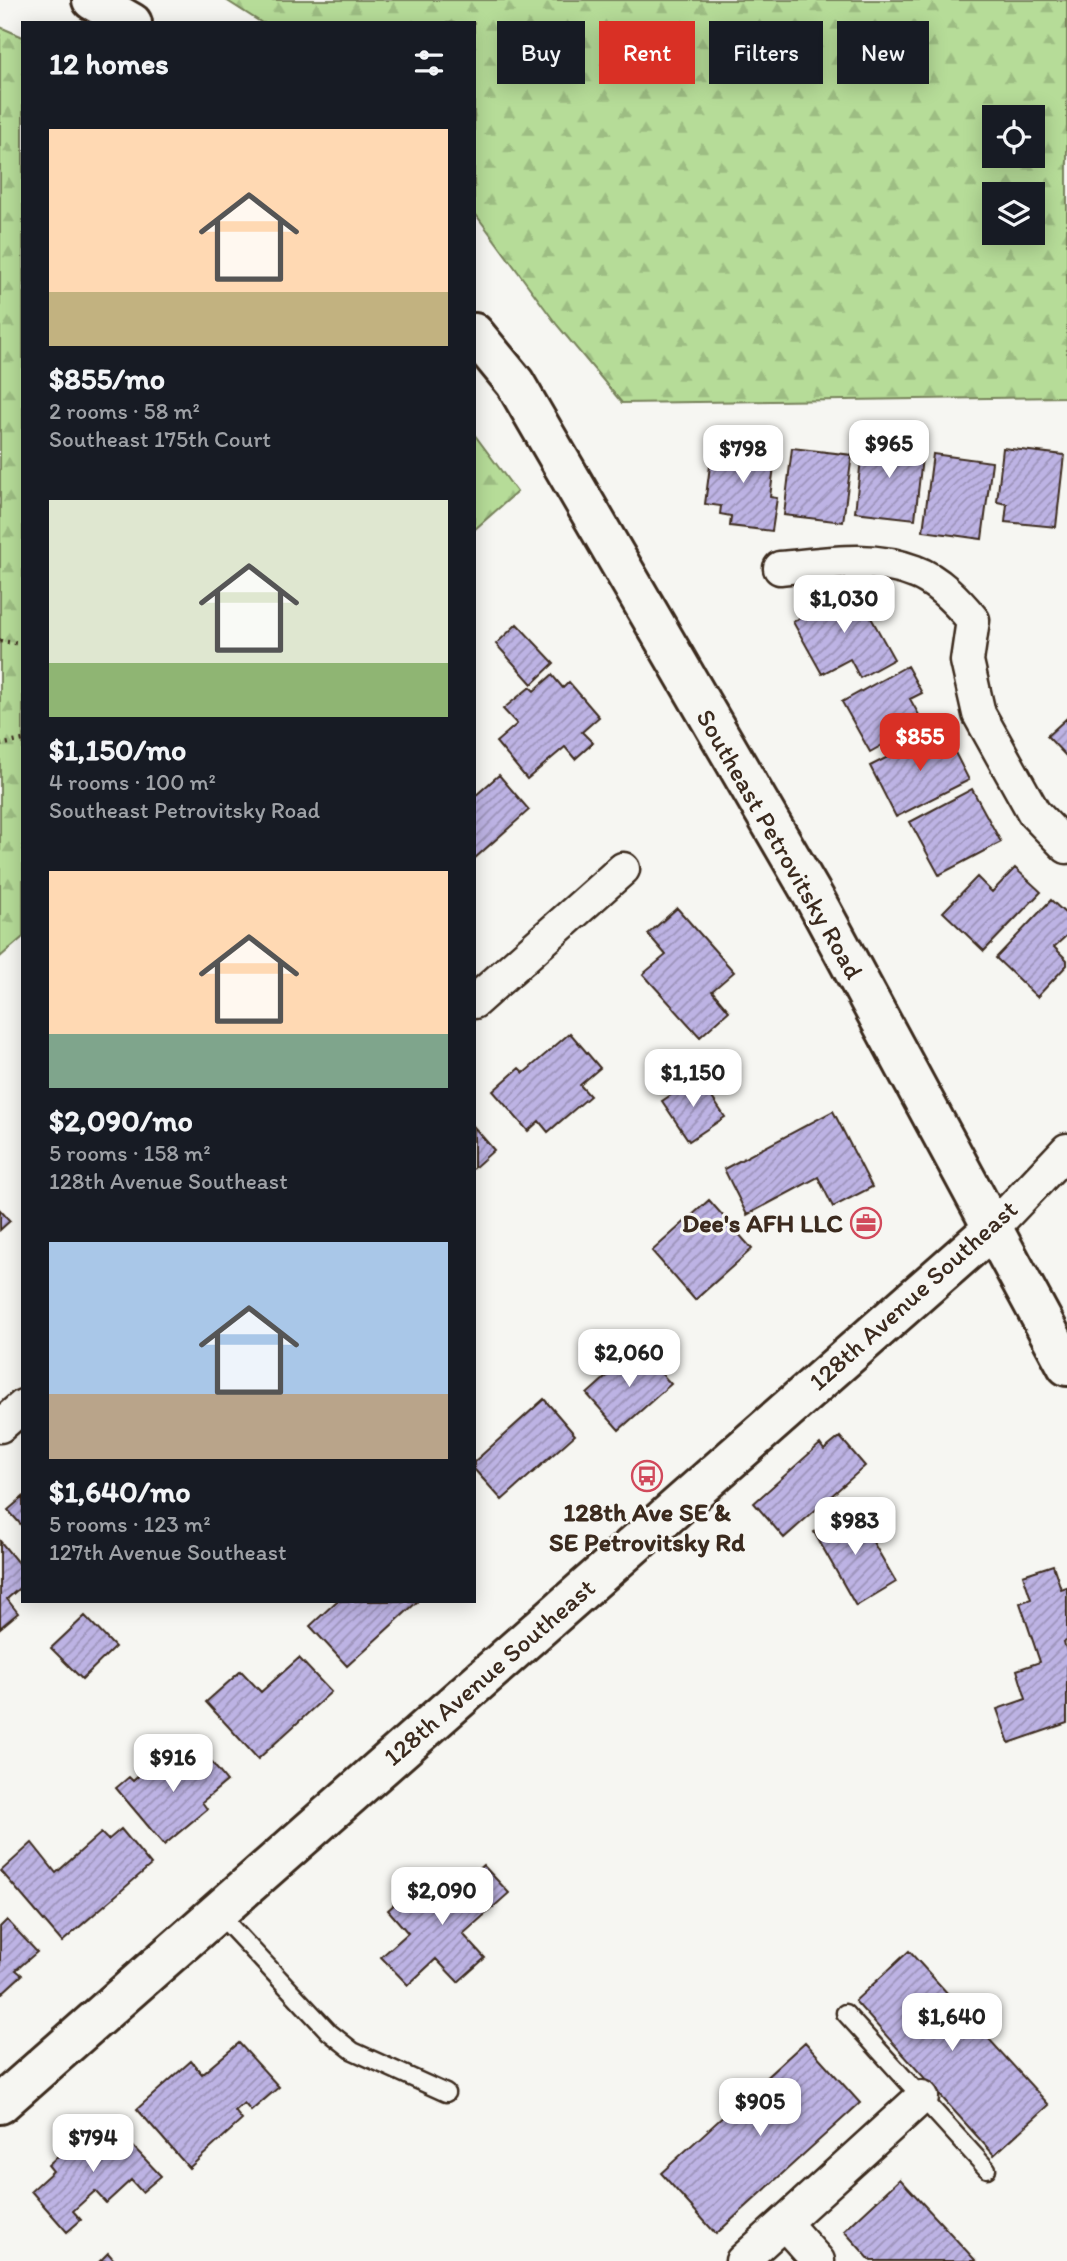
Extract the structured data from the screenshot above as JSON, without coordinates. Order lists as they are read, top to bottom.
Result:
{
  "streets": {
    "street": ["Southeast Petrovitsky Road", "128th Avenue Southeast"]
  },
  "crossings": [
    ["Southeast Petrovitsky Road", "128th Avenue Southeast"]
  ],
  "places": {
    "office": ["Dee's AFH LLC"],
    "bus stop": ["128th Ave SE & SE Petrovitsky Rd"]
  },
  "page": {
    "chip": [
      "Buy",
      "Rent",
      "Filters",
      "New"
    ],
    "heading": "12 homes",
    "list": [
      {
        "name": "$855/mo",
        "note": "2 rooms · 58 m² · Southeast 175th Court"
      },
      {
        "name": "$1,150/mo",
        "note": "4 rooms · 100 m² · Southeast Petrovitsky Road"
      },
      {
        "name": "$2,090/mo",
        "note": "5 rooms · 158 m² · 128th Avenue Southeast"
      },
      {
        "name": "$1,640/mo",
        "note": "5 rooms · 123 m² · 127th Avenue Southeast"
      }
    ],
    "price": [
      "$965",
      "$798",
      "$1,030",
      "$855",
      "$1,150",
      "$2,060",
      "$983",
      "$916",
      "$2,090",
      "$1,640",
      "$905",
      "$794"
    ]
  }
}
